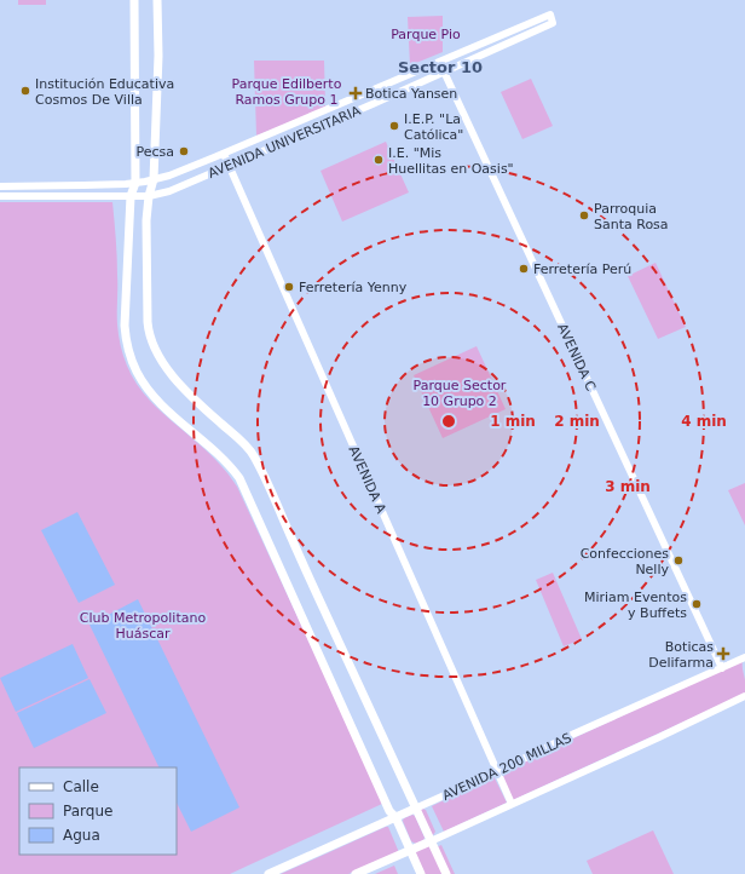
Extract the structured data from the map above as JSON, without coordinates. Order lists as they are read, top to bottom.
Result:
{
  "streets": {
    "main road": ["AVENIDA 200 MILLAS"],
    "street": ["AVENIDA UNIVERSITARIA", "AVENIDA C", "AVENIDA A"]
  },
  "crossings": [
    ["AVENIDA UNIVERSITARIA", "AVENIDA C"],
    ["AVENIDA UNIVERSITARIA", "AVENIDA A"],
    ["AVENIDA C", "AVENIDA 200 MILLAS"],
    ["AVENIDA A", "AVENIDA 200 MILLAS"]
  ],
  "districts": ["Sector 10"],
  "parks": [
    "Parque Pio",
    "Parque Edilberto Ramos Grupo 1",
    "Parque Sector 10 Grupo 2",
    "Club Metropolitano Huáscar"
  ],
  "places": {
    "other": [
      "Institución Educativa Cosmos De Villa",
      "I.E.P. \"La Católica\"",
      "Pecsa",
      "I.E. \"Mis Huellitas en Oasis\"",
      "Parroquia Santa Rosa",
      "Ferretería Perú",
      "Ferretería Yenny",
      "Confecciones Nelly",
      "Miriam Eventos y Buffets"
    ],
    "health": ["Botica Yansen", "Boticas Delifarma"]
  },
  "legend": ["Calle", "Parque", "Agua"],
  "rings": [
    "1 min",
    "2 min",
    "4 min",
    "3 min"
  ]
}
